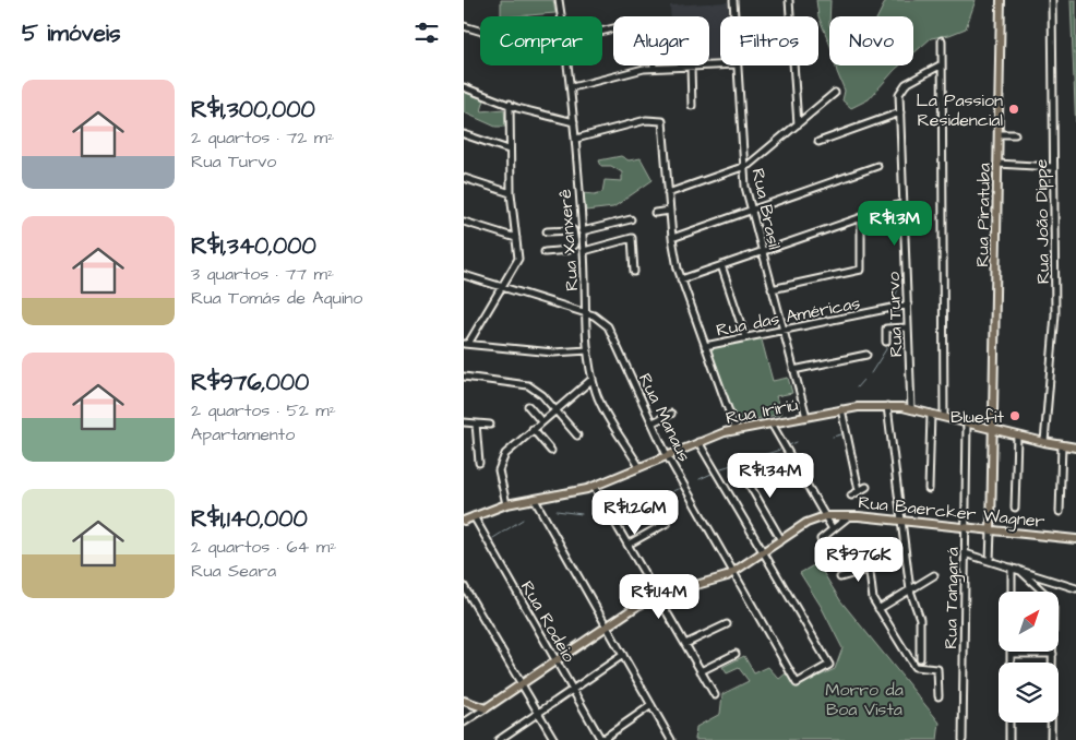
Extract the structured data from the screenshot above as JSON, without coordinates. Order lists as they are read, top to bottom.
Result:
{
  "streets": {
    "main road": ["Rua Piratuba", "Rua Iririú", "Rua Baercker Wagner"],
    "street": [
      "Rua Brasil",
      "Rua João Dippe",
      "Rua Xanxerê",
      "Rua Turvo",
      "Rua das Américas",
      "Rua Manaus",
      "Rua Tangará",
      "Rua Rodeio"
    ]
  },
  "crossings": [
    ["Rua Brasil", "Rua das Américas"],
    ["Rua Brasil", "Rua Iririú"],
    ["Rua Piratuba", "Rua Iririú"],
    ["Rua Piratuba", "Rua Baercker Wagner"],
    ["Rua João Dippe", "Rua Iririú"],
    ["Rua Xanxerê", "Rua Iririú"],
    ["Rua Xanxerê", "Rua Manaus"],
    ["Rua Turvo", "Rua das Américas"],
    ["Rua Turvo", "Rua Iririú"],
    ["Rua Iririú", "Rua Manaus"],
    ["Rua Iririú", "Rua Tangará"],
    ["Rua Iririú", "Rua Rodeio"],
    ["Rua Baercker Wagner", "Rua Tangará"]
  ],
  "parks": ["Morro da Boa Vista"],
  "places": ["La Passion Residencial", "Bluefit"],
  "north": "top right",
  "page": {
    "heading": "5 imóveis",
    "chip": [
      "Comprar",
      "Alugar",
      "Filtros",
      "Novo"
    ],
    "list": [
      {
        "name": "R$1,300,000",
        "note": "2 quartos · 72 m² · Rua Turvo"
      },
      {
        "name": "R$1,340,000",
        "note": "3 quartos · 77 m² · Rua Tomás de Aquino"
      },
      {
        "name": "R$976,000",
        "note": "2 quartos · 52 m² · Apartamento"
      },
      {
        "name": "R$1,140,000",
        "note": "2 quartos · 64 m² · Rua Seara"
      }
    ],
    "price": [
      "R$1.3M",
      "R$1.34M",
      "R$1.26M",
      "R$976K",
      "R$1.14M"
    ]
  }
}
